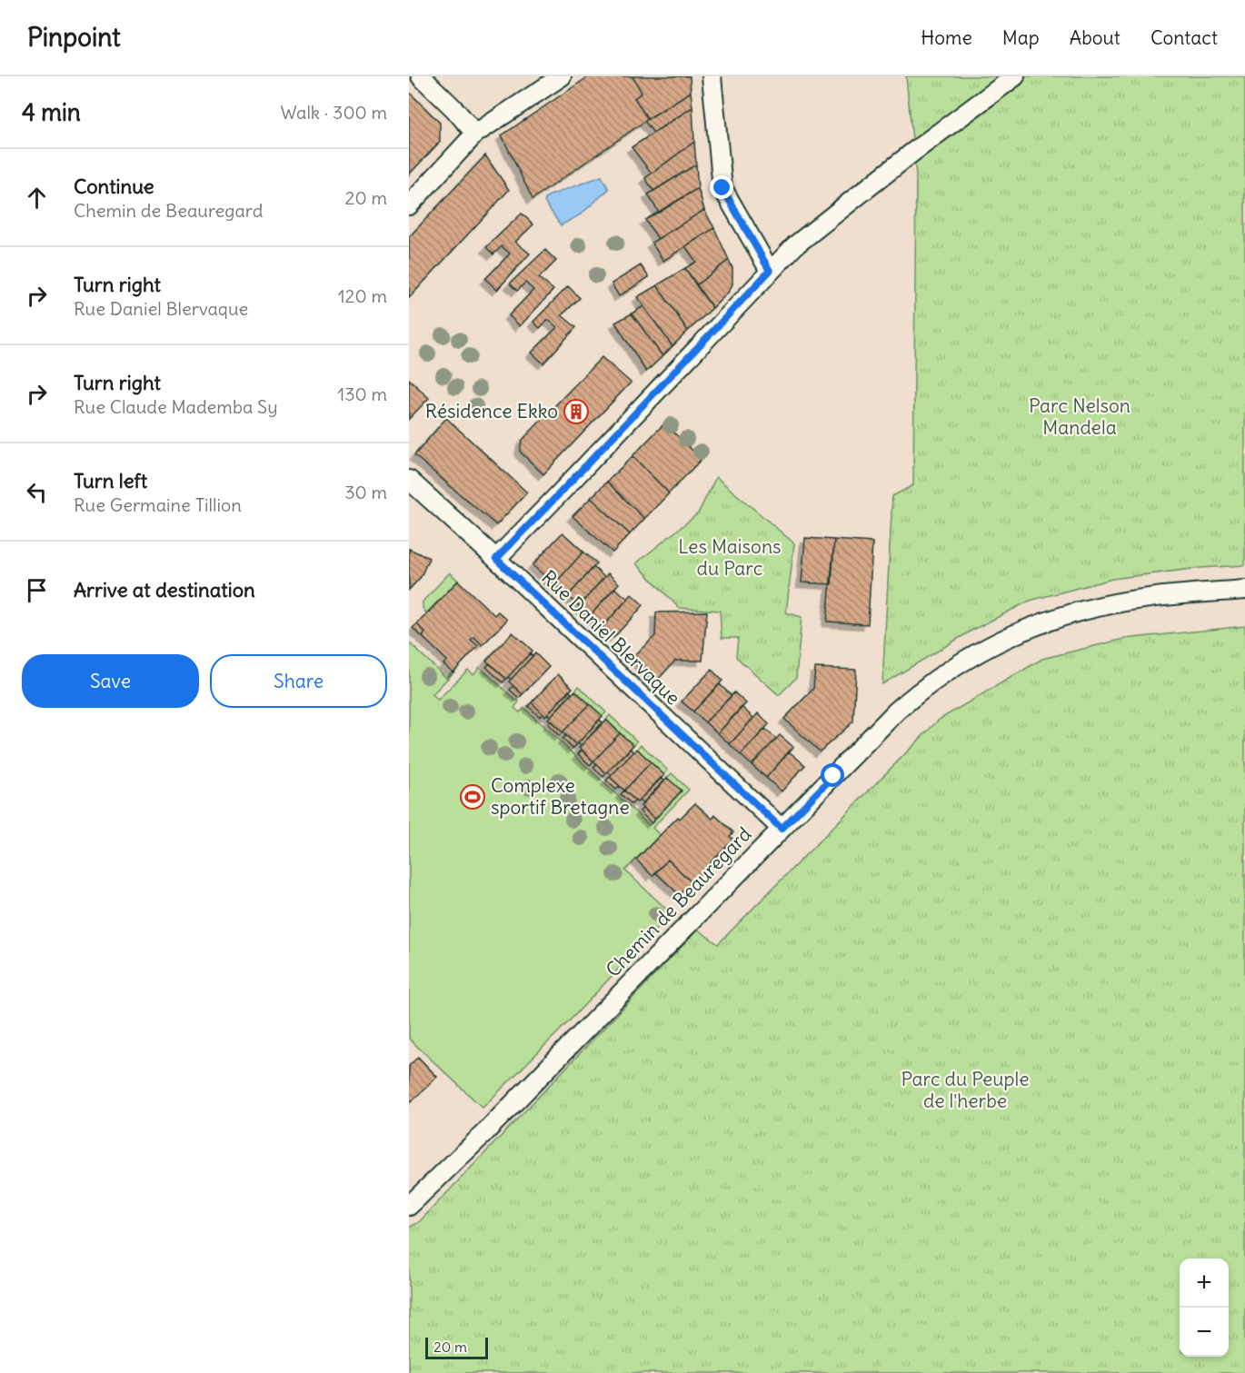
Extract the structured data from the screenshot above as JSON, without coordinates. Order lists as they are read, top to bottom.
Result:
{
  "streets": {
    "street": ["Rue Daniel Blervaque", "Chemin de Beauregard"]
  },
  "crossings": [
    ["Rue Daniel Blervaque", "Chemin de Beauregard"]
  ],
  "parks": ["Parc Nelson Mandela", "Les Maisons du Parc", "Parc du Peuple de l'herbe"],
  "places": {
    "building": ["Résidence Ekko"],
    "sports": ["Complexe sportif Bretagne"]
  },
  "scale_bar": "20 m",
  "page": {
    "header": "Pinpoint",
    "nav": [
      "Home",
      "Map",
      "About",
      "Contact"
    ],
    "heading": ["4 min", "Walk · 300 m"],
    "list": [
      ["Continue", "Chemin de Beauregard", "20 m"],
      ["Turn right", "Rue Daniel Blervaque", "120 m"],
      ["Turn right", "Rue Claude Mademba Sy", "130 m"],
      ["Turn left", "Rue Germaine Tillion", "30 m"],
      "Arrive at destination"
    ],
    "buttons": ["Save", "Share"],
    "map_buttons": ["+", "−"],
    "scale": "20 m"
  }
}
